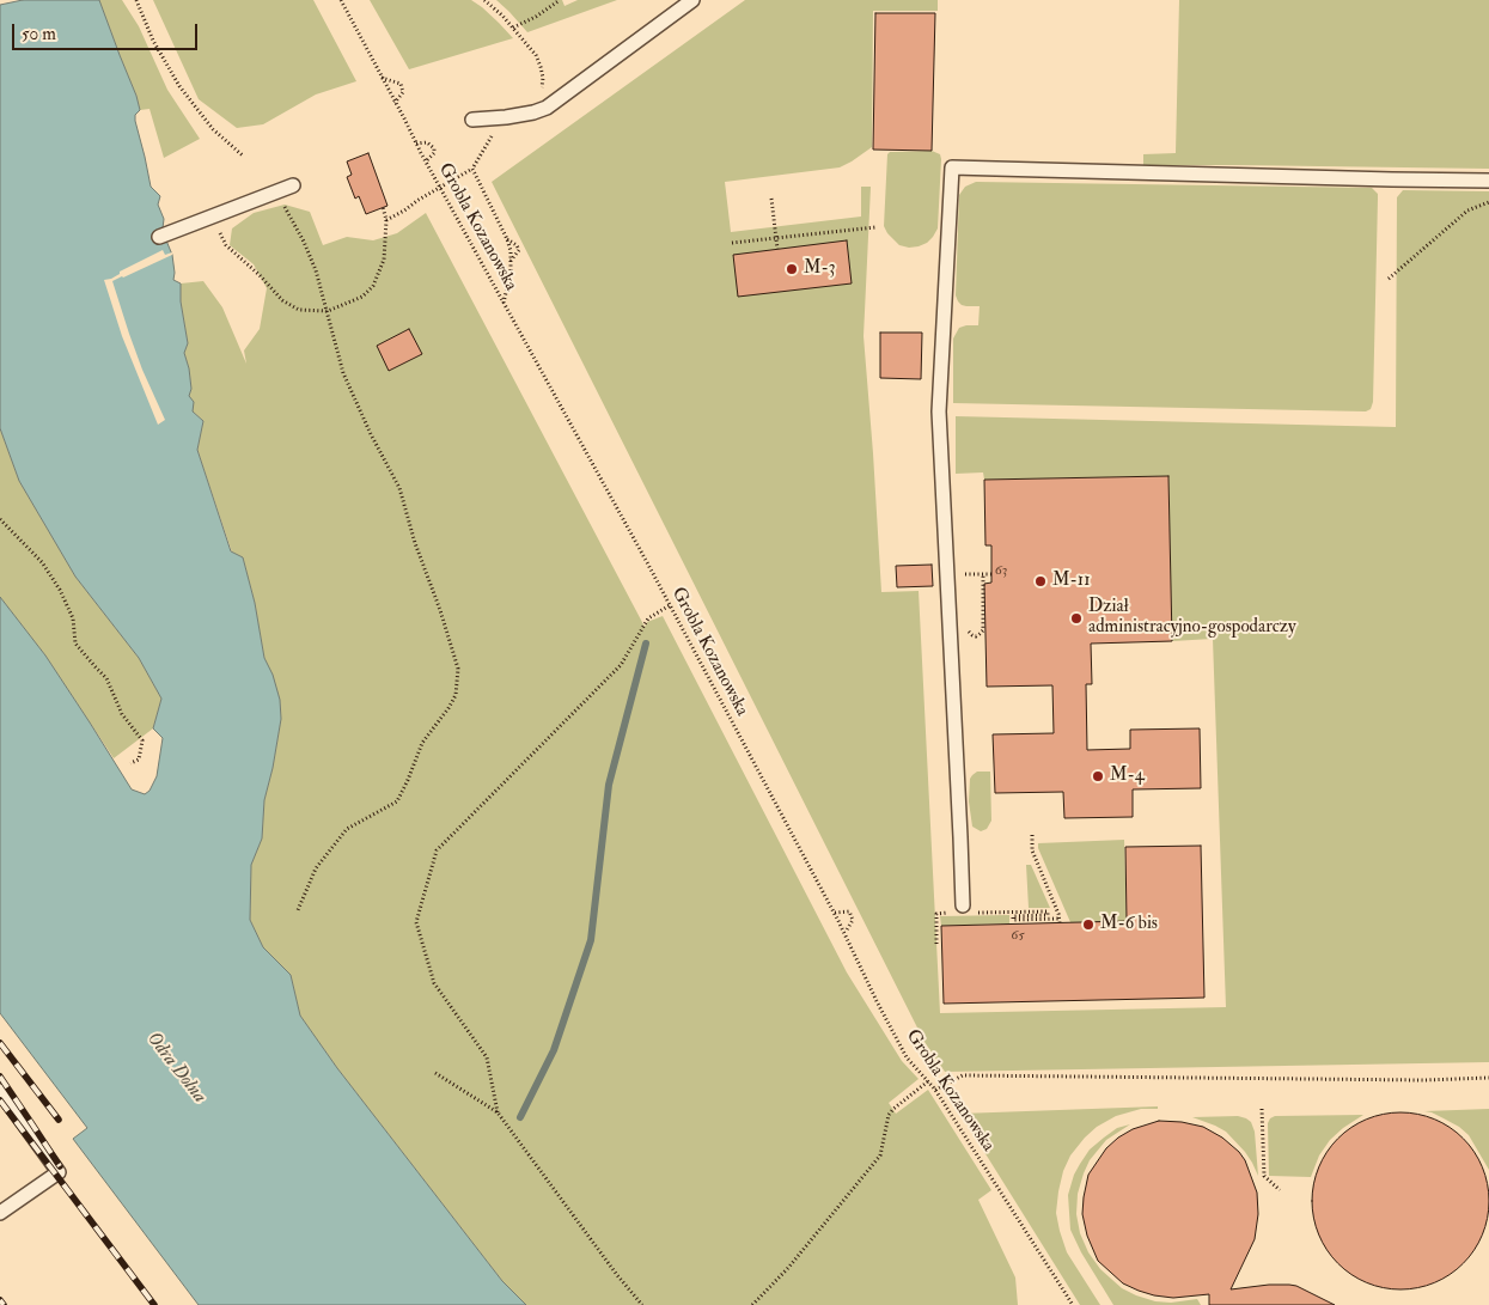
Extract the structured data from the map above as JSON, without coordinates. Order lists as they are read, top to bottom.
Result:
{
  "streets": {
    "path": ["Grobla Kozanowska"]
  },
  "water": ["Odra Dolna"],
  "places": [
    "M-3",
    "M-11",
    "Dział administracyjno-gospodarczy",
    "M-4",
    "M-6 bis"
  ],
  "house_numbers": ["63", "65"],
  "scale_bar": "50 m"
}
